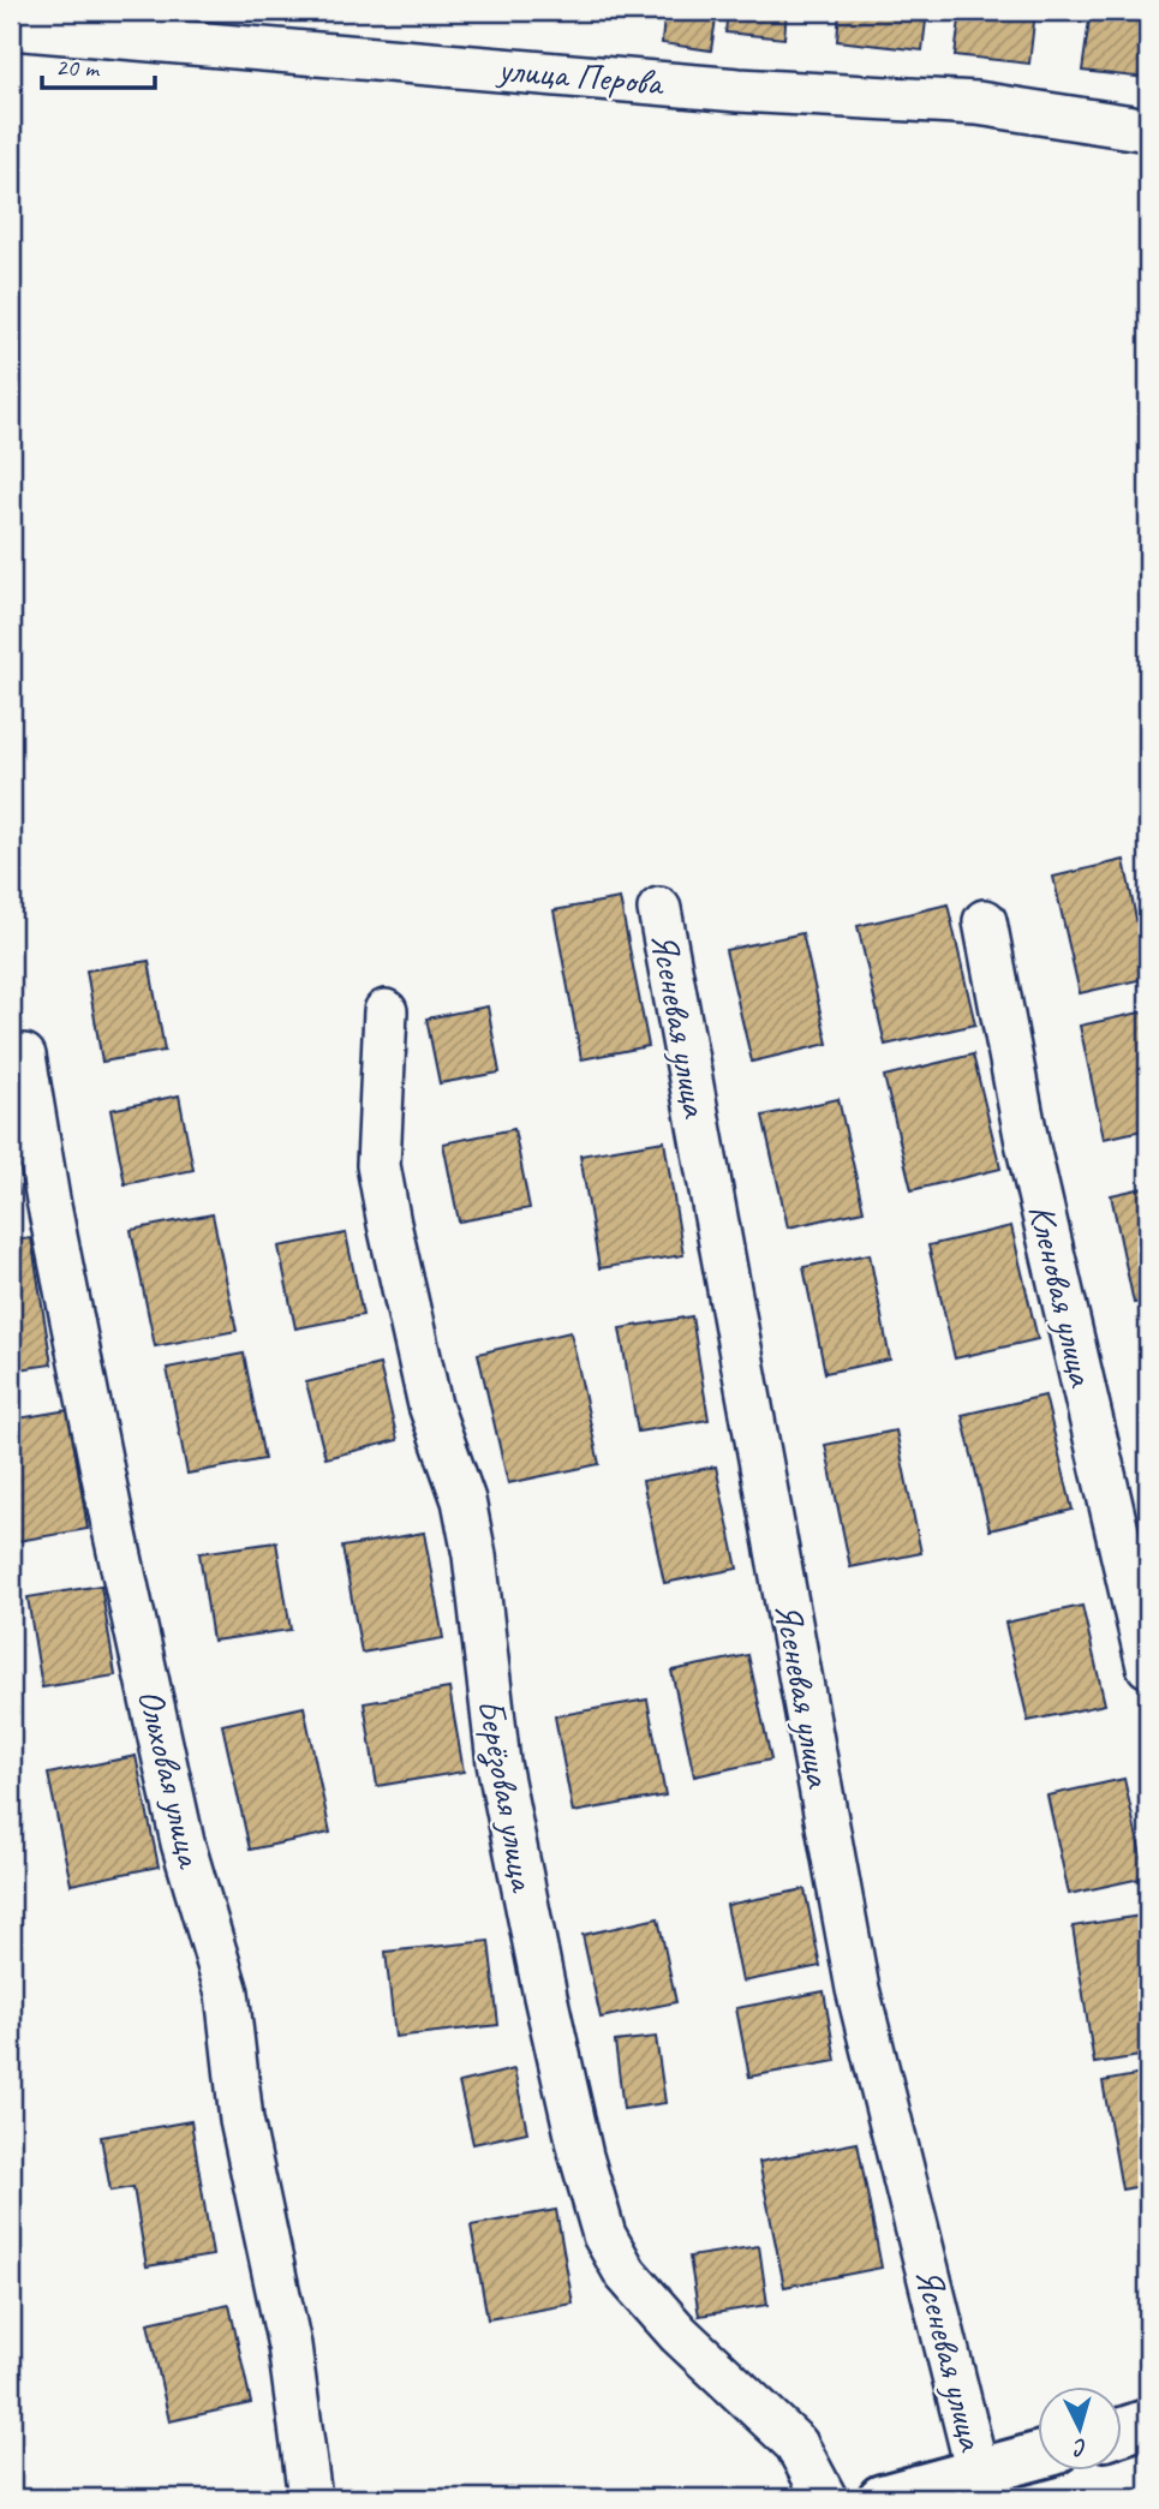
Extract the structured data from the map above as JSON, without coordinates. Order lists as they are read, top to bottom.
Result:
{
  "streets": {
    "street": [
      "улица Перова",
      "Ясеневая улица",
      "Кленовая улица",
      "Ольховая улица",
      "Берёзовая улица"
    ]
  },
  "scale_bar": "20 m",
  "north": "bottom"
}
